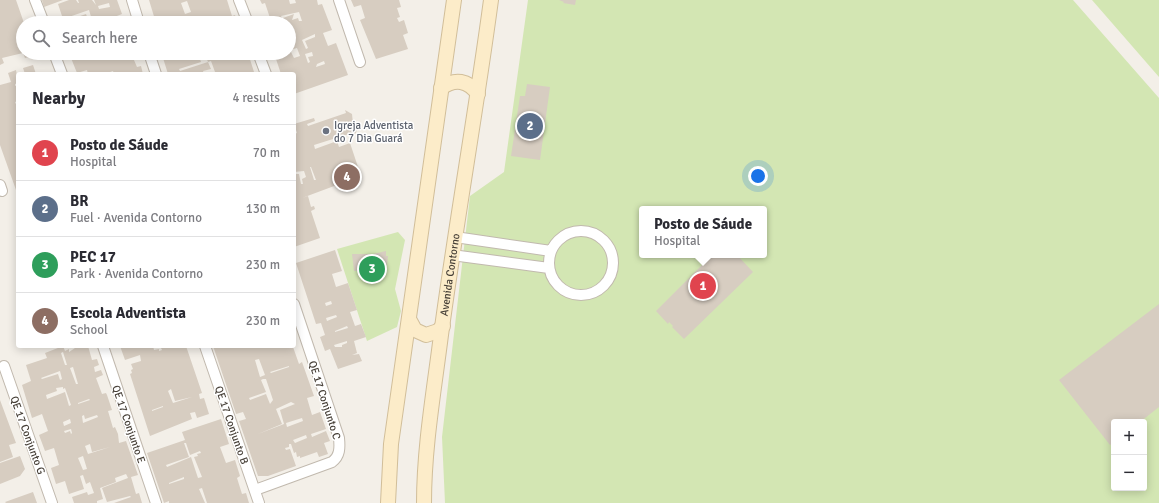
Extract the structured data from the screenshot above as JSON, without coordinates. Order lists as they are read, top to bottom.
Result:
{
  "streets": {
    "main road": ["Avenida Contorno"],
    "street": [
      "QE 17 Conjunto C",
      "QE 17 Conjunto E",
      "QE 17 Conjunto B",
      "QE 17 Conjunto G"
    ]
  },
  "crossings": [
    ["QE 17 Conjunto C", "QE 17 Conjunto B"]
  ],
  "places": ["Igreja Adventista do 7 Dia Guará"],
  "page": {
    "search": "Search here",
    "heading": ["Nearby", "4 results"],
    "pins": [
      "2",
      "4",
      "3",
      "1"
    ],
    "list": [
      {
        "mark": "1",
        "name": "Posto de Sáude",
        "note": "Hospital",
        "value": "70 m"
      },
      {
        "mark": "2",
        "name": "BR",
        "note": "Fuel · Avenida Contorno",
        "value": "130 m"
      },
      {
        "mark": "3",
        "name": "PEC 17",
        "note": "Park · Avenida Contorno",
        "value": "230 m"
      },
      {
        "mark": "4",
        "name": "Escola Adventista",
        "note": "School",
        "value": "230 m"
      }
    ],
    "popup": ["Posto de Sáude", "Hospital"],
    "map_buttons": ["+", "−"]
  }
}
